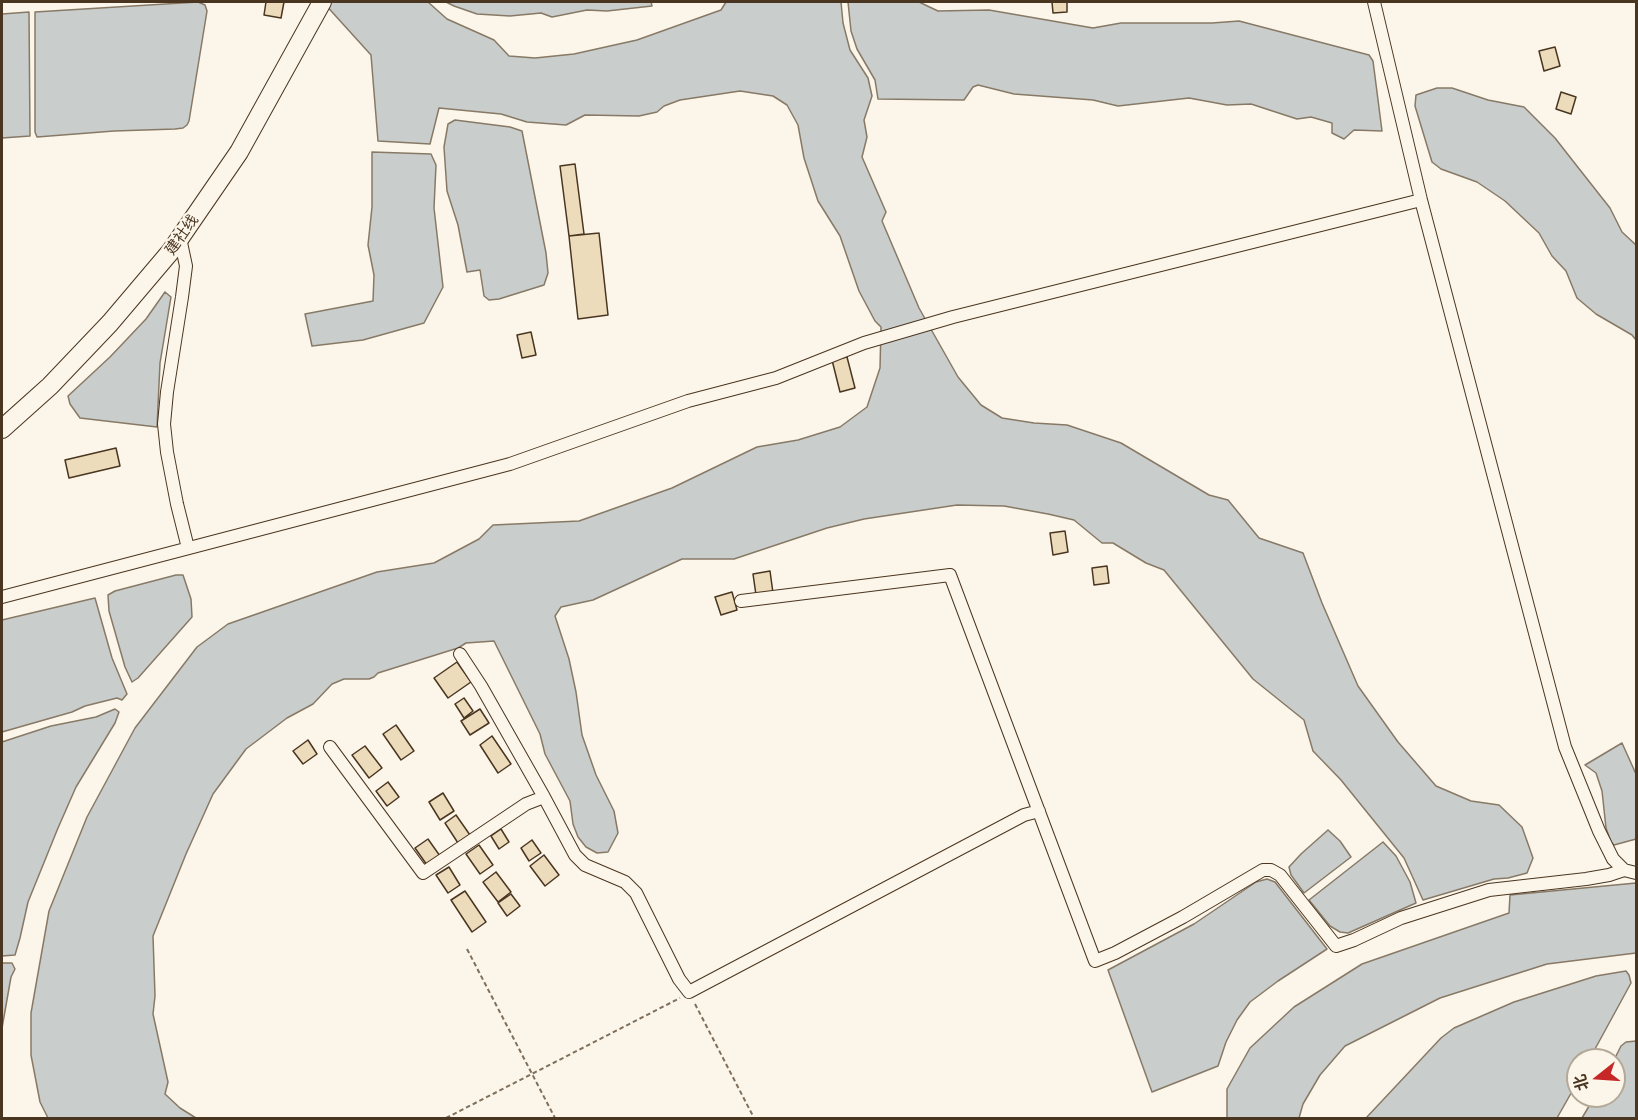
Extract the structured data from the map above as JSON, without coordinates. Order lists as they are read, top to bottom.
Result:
{
  "streets": {
    "main road": ["建社线"]
  },
  "north": "left"
}
